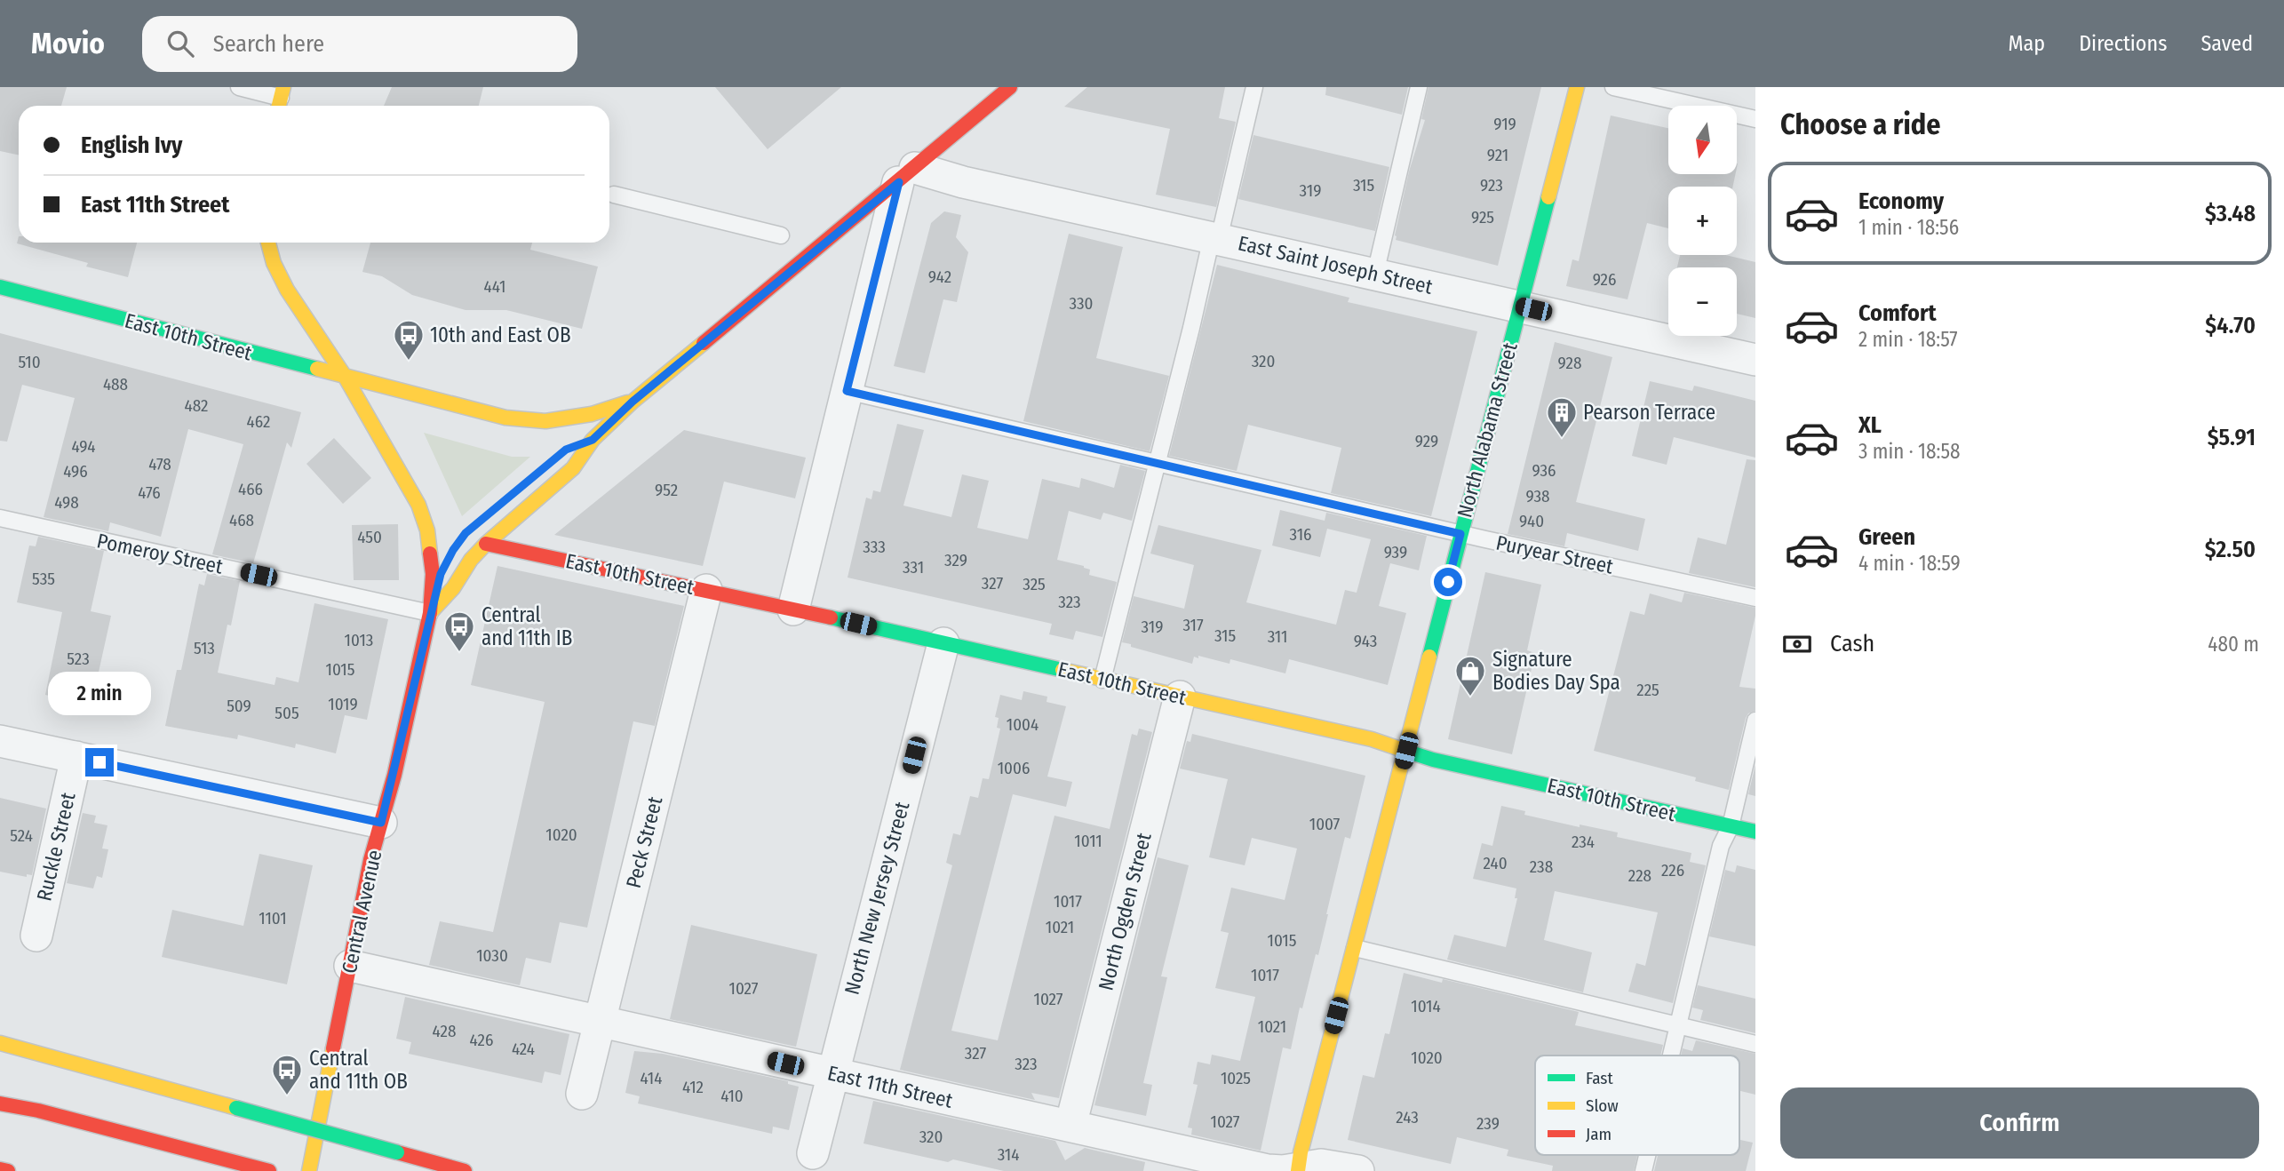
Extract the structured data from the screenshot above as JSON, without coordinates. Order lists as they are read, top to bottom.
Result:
{
  "streets": {
    "main road": ["East 10th Street", "North Alabama Street", "Central Avenue"],
    "street": [
      "East Saint Joseph Street",
      "Peck Street",
      "Ruckle Street",
      "North New Jersey Street",
      "North Ogden Street",
      "East 11th Street"
    ],
    "lane": ["Pomeroy Street", "Puryear Street"]
  },
  "crossings": [
    ["East Saint Joseph Street", "North Alabama Street"],
    ["East 10th Street", "North Alabama Street"],
    ["East 10th Street", "Peck Street"],
    ["East 10th Street", "North New Jersey Street"],
    ["East 10th Street", "Central Avenue"],
    ["East 10th Street", "North Ogden Street"],
    ["North Alabama Street", "Puryear Street"],
    ["North Alabama Street", "East 11th Street"],
    ["Pomeroy Street", "Central Avenue"],
    ["Peck Street", "East 11th Street"],
    ["North New Jersey Street", "East 11th Street"],
    ["Central Avenue", "East 11th Street"],
    ["North Ogden Street", "East 11th Street"]
  ],
  "places": {
    "bus stop": ["10th and East OB", "Central and 11th IB", "Central and 11th OB"],
    "building": ["Pearson Terrace"],
    "shop": ["Signature Bodies Day Spa"]
  },
  "house_numbers": [
    "919",
    "921",
    "315",
    "923",
    "319",
    "925",
    "942",
    "926",
    "441",
    "330",
    "320",
    "510",
    "928",
    "488",
    "482",
    "462",
    "929",
    "494",
    "478",
    "936",
    "496",
    "466",
    "952",
    "476",
    "938",
    "498",
    "468",
    "940",
    "316",
    "450",
    "333",
    "939",
    "329",
    "331",
    "535",
    "327",
    "325",
    "323",
    "317",
    "319",
    "315",
    "311",
    "1013",
    "943",
    "513",
    "523",
    "1015",
    "225",
    "1019",
    "509",
    "505",
    "1004",
    "1006",
    "1007",
    "1020",
    "524",
    "1011",
    "234",
    "240",
    "238",
    "226",
    "228",
    "1017",
    "1101",
    "1021",
    "1015",
    "1030",
    "1017",
    "1027",
    "1027",
    "1014",
    "1021",
    "428",
    "426",
    "424",
    "327",
    "1020",
    "323",
    "414",
    "1025",
    "412",
    "410",
    "243",
    "1027",
    "239",
    "320",
    "314"
  ],
  "legend": ["Fast", "Slow", "Jam"],
  "north": "bottom",
  "page": {
    "header": "Movio",
    "search": "Search here",
    "nav": ["Map", "Directions", "Saved"],
    "heading": "Choose a ride",
    "map_buttons": ["+", "−"],
    "banner": ["English Ivy", "East 11th Street"],
    "list": [
      {
        "name": "Economy",
        "note": "1 min · 18:56",
        "value": "$3.48"
      },
      {
        "name": "Comfort",
        "note": "2 min · 18:57",
        "value": "$4.70"
      },
      {
        "name": "XL",
        "note": "3 min · 18:58",
        "value": "$5.91"
      },
      {
        "name": "Green",
        "note": "4 min · 18:59",
        "value": "$2.50"
      }
    ],
    "pay": ["Cash", "480 m"],
    "bubble": "2 min",
    "buttons": "Confirm"
  }
}
